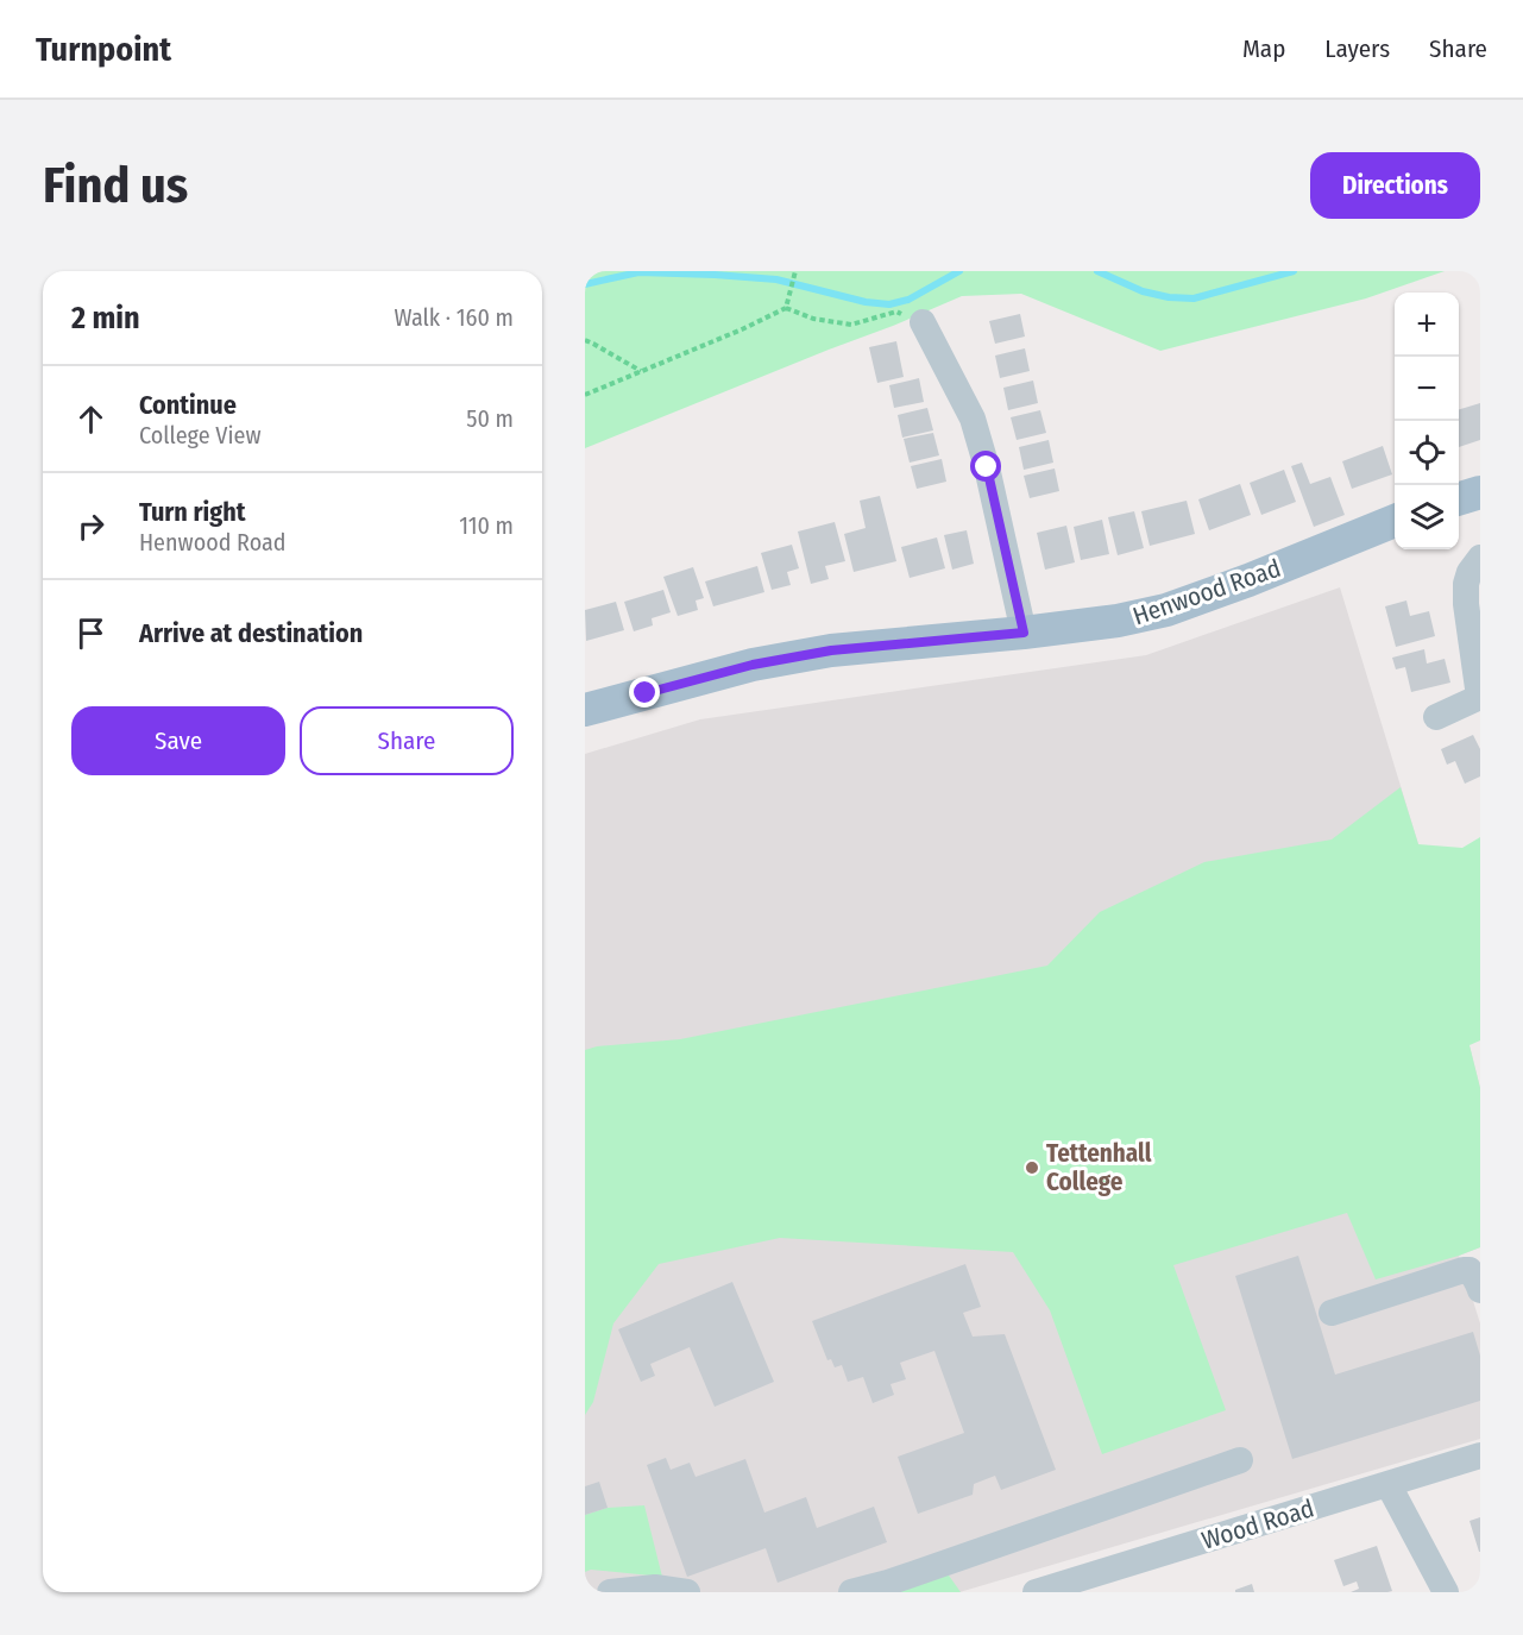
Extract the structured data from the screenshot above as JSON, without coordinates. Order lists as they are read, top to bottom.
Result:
{
  "streets": {
    "main road": ["Henwood Road"],
    "street": ["Wood Road"]
  },
  "places": ["Tettenhall College"],
  "page": {
    "header": "Turnpoint",
    "nav": ["Map", "Layers", "Share"],
    "buttons": [
      "Directions",
      ["Save", "Share"]
    ],
    "title": "Find us",
    "heading": ["2 min", "Walk · 160 m"],
    "map_buttons": ["+", "−"],
    "list": [
      ["Continue", "College View", "50 m"],
      ["Turn right", "Henwood Road", "110 m"],
      "Arrive at destination"
    ]
  }
}
